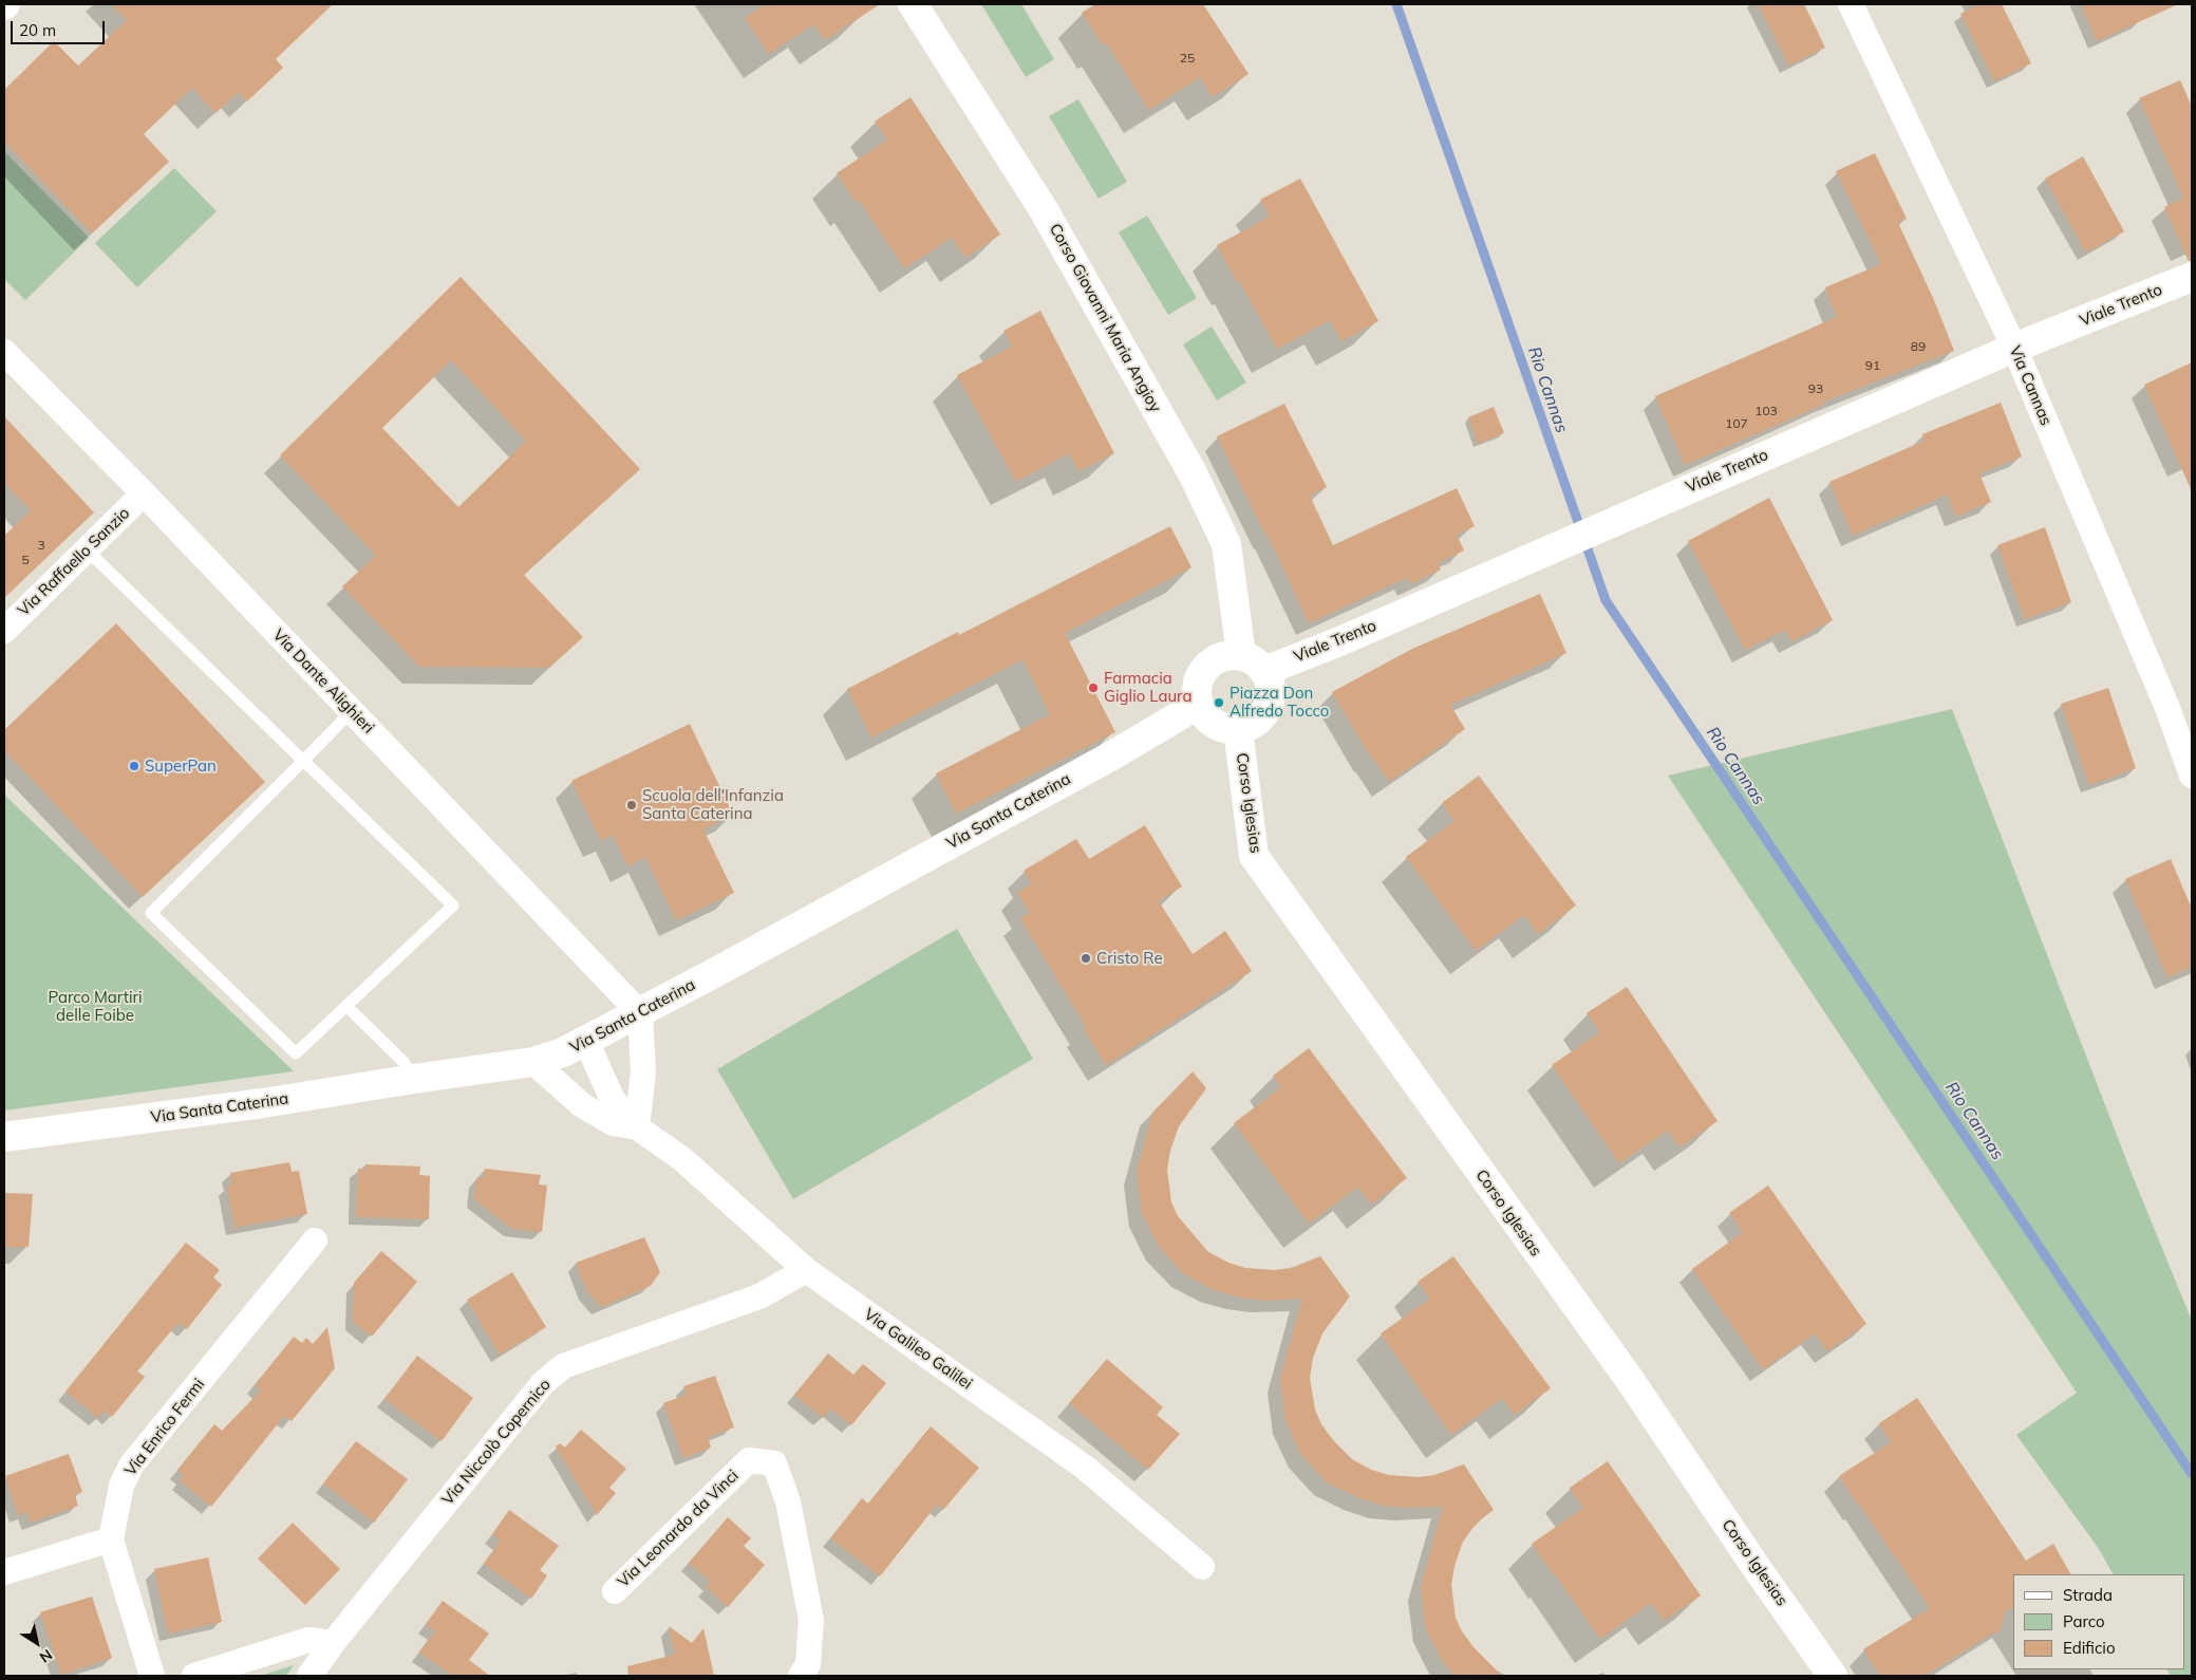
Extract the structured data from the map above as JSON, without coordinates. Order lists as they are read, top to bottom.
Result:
{
  "streets": {
    "main road": [
      "Viale Trento",
      "Corso Giovanni Maria Angioy",
      "Corso Iglesias",
      "Via Santa Caterina"
    ],
    "street": [
      "Via Cannas",
      "Via Raffaello Sanzio",
      "Via Dante Alighieri",
      "Via Galileo Galilei",
      "Via Enrico Fermi",
      "Via Niccolò Copernico",
      "Via Leonardo da Vinci"
    ]
  },
  "crossings": [
    ["Viale Trento", "Corso Giovanni Maria Angioy"],
    ["Viale Trento", "Via Cannas"],
    ["Viale Trento", "Corso Iglesias"],
    ["Viale Trento", "Via Santa Caterina"],
    ["Corso Giovanni Maria Angioy", "Corso Iglesias"],
    ["Corso Giovanni Maria Angioy", "Via Santa Caterina"],
    ["Via Raffaello Sanzio", "Via Dante Alighieri"],
    ["Via Dante Alighieri", "Via Santa Caterina"],
    ["Corso Iglesias", "Via Santa Caterina"],
    ["Via Santa Caterina", "Via Galileo Galilei"],
    ["Via Galileo Galilei", "Via Niccolò Copernico"]
  ],
  "water": ["Rio Cannas"],
  "parks": ["Parco Martiri delle Foibe"],
  "places": [
    "Farmacia Giglio Laura",
    "Piazza Don Alfredo Tocco",
    "SuperPan",
    "Scuola dell'Infanzia Santa Caterina",
    "Cristo Re"
  ],
  "house_numbers": [
    "25",
    "89",
    "91",
    "93",
    "103",
    "107",
    "3",
    "5"
  ],
  "legend": ["Strada", "Parco", "Edificio"],
  "scale_bar": "20 m",
  "north": "bottom right"
}
